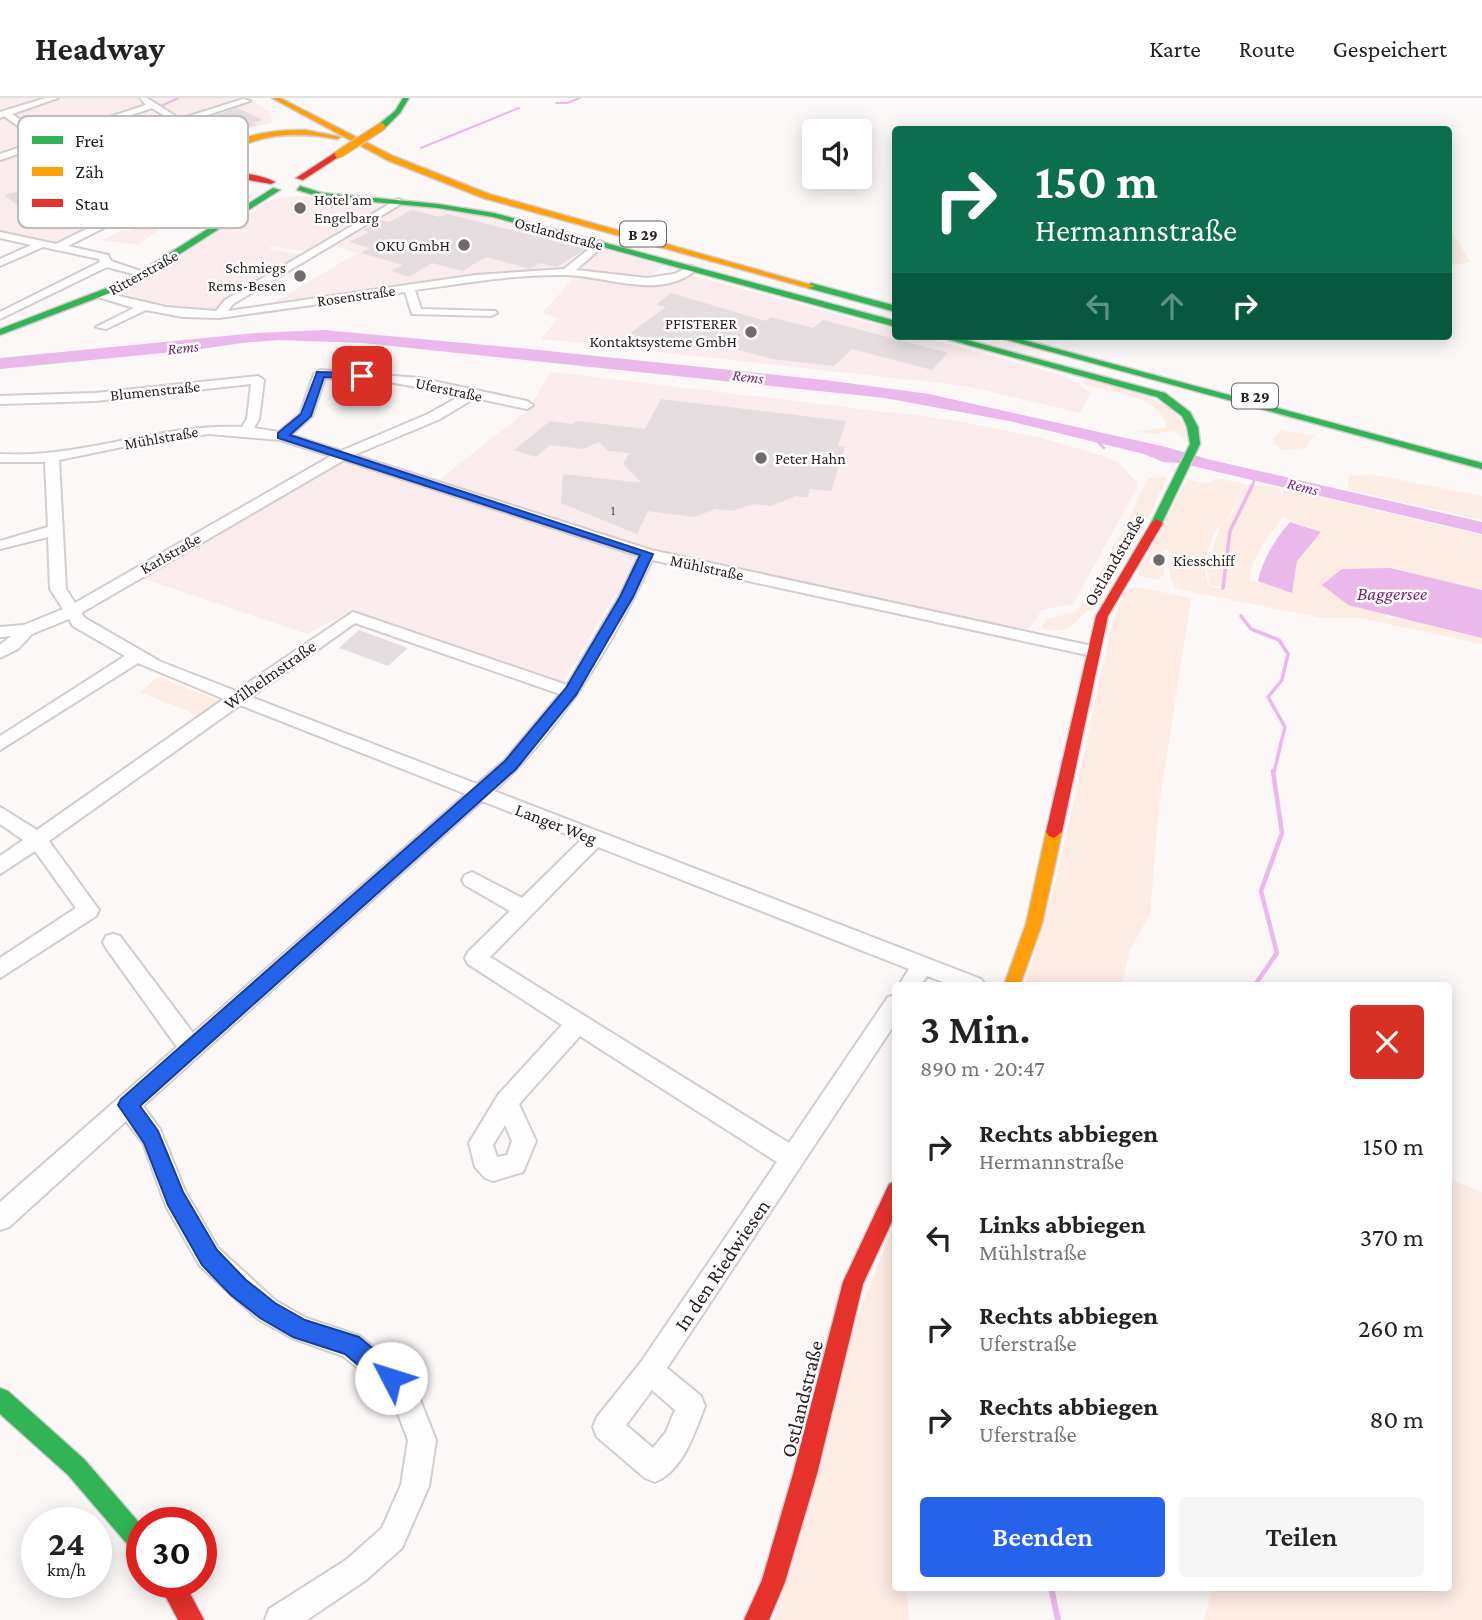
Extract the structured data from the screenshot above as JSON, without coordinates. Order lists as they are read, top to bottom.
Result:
{
  "streets": {
    "main road": ["Ostlandstraße", "B 29", "Ritterstraße"],
    "street": [
      "Rosenstraße",
      "Uferstraße",
      "Blumenstraße",
      "Mühlstraße",
      "Karlstraße",
      "Wilhelmstraße",
      "Langer Weg",
      "In den Riedwiesen"
    ]
  },
  "crossings": [
    ["Ostlandstraße", "Rosenstraße"],
    ["Ostlandstraße", "Mühlstraße"],
    ["Ritterstraße", "Rosenstraße"],
    ["Uferstraße", "Mühlstraße"],
    ["Uferstraße", "Karlstraße"],
    ["Blumenstraße", "Mühlstraße"],
    ["Mühlstraße", "Karlstraße"],
    ["Karlstraße", "Langer Weg"],
    ["Wilhelmstraße", "Langer Weg"]
  ],
  "water": ["Rems", "Baggersee"],
  "places": [
    "Hotel am Engelbarg",
    "OKU GmbH",
    "Schmiegs Rems-Besen",
    "PFISTERER Kontaktsysteme GmbH",
    "Peter Hahn",
    "Kiesschiff"
  ],
  "house_numbers": ["1"],
  "legend": ["Frei", "Zäh", "Stau"],
  "page": {
    "header": "Headway",
    "nav": ["Karte", "Route", "Gespeichert"],
    "turn": ["150 m", "Hermannstraße"],
    "heading": ["3 Min.", "890 m · 20:47"],
    "list": [
      {
        "name": "Rechts abbiegen",
        "note": "Hermannstraße",
        "value": "150 m"
      },
      {
        "name": "Links abbiegen",
        "note": "Mühlstraße",
        "value": "370 m"
      },
      {
        "name": "Rechts abbiegen",
        "note": "Uferstraße",
        "value": "260 m"
      },
      {
        "name": "Rechts abbiegen",
        "note": "Uferstraße",
        "value": "80 m"
      }
    ],
    "buttons": ["Beenden", "Teilen"],
    "speed": "24 km/h",
    "limit": "30"
  }
}
